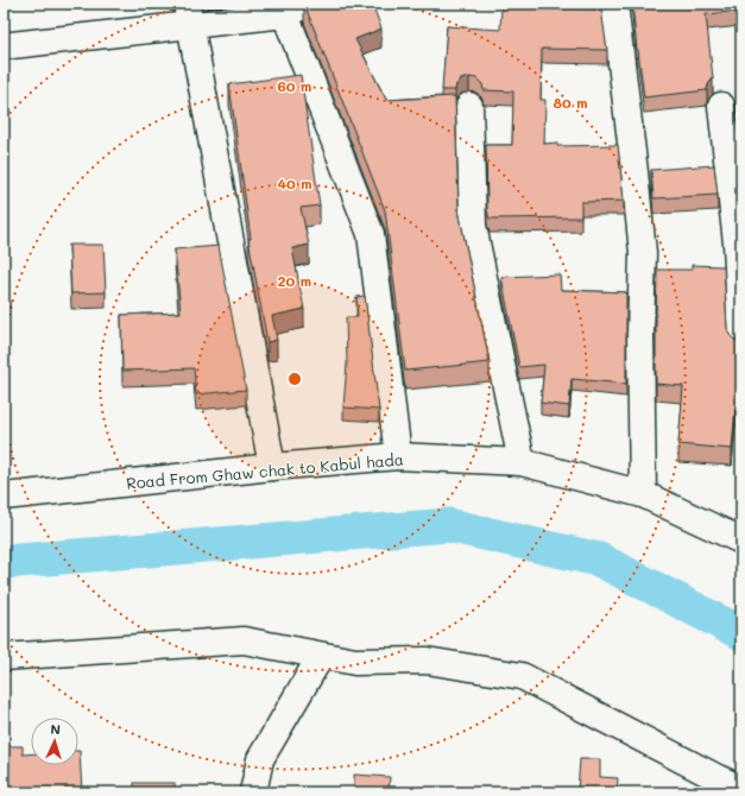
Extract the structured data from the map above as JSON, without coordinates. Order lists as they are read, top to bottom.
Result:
{
  "streets": {
    "street": ["Road From Ghaw chak to Kabul hada"]
  },
  "north": "top",
  "rings": [
    "60 m",
    "80 m",
    "40 m",
    "20 m"
  ]
}
